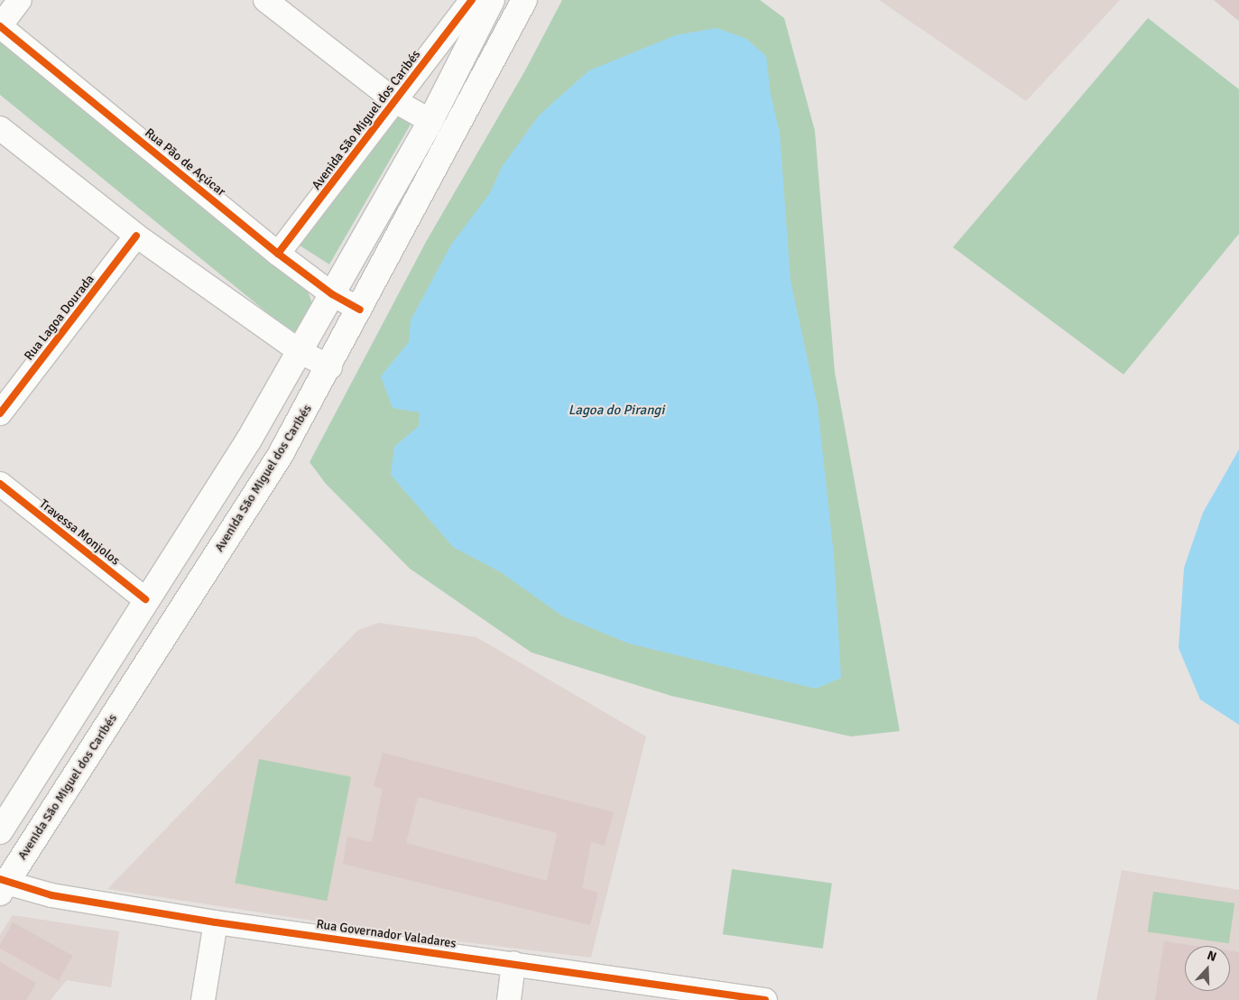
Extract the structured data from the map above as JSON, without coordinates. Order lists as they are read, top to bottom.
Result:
{
  "streets": {
    "main road": ["Avenida São Miguel dos Caribés"],
    "street": [
      "Rua Pão de Açúcar",
      "Rua Lagoa Dourada",
      "Travessa Monjolos",
      "Rua Governador Valadares"
    ]
  },
  "crossings": [
    ["Avenida São Miguel dos Caribés", "Rua Pão de Açúcar"],
    ["Avenida São Miguel dos Caribés", "Rua Governador Valadares"]
  ],
  "water": ["Lagoa do Pirangi"],
  "north": "top"
}
